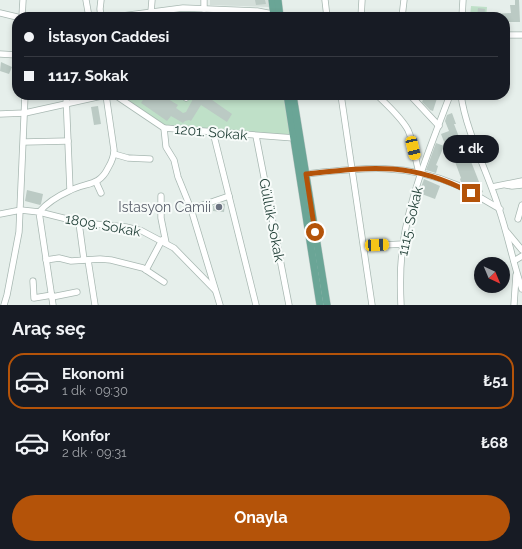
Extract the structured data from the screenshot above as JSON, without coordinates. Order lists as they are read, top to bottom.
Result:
{
  "streets": {
    "street": [
      "1201. Sokak",
      "Güllük Sokak",
      "1115. Sokak",
      "1809. Sokak"
    ]
  },
  "crossings": [
    ["1201. Sokak", "Güllük Sokak"]
  ],
  "places": ["Istasyon Camii"],
  "north": "bottom right",
  "page": {
    "banner": ["İstasyon Caddesi", "1117. Sokak"],
    "bubble": "1 dk",
    "heading": "Araç seç",
    "list": [
      {
        "name": "Ekonomi",
        "note": "1 dk · 09:30",
        "value": "₺51"
      },
      {
        "name": "Konfor",
        "note": "2 dk · 09:31",
        "value": "₺68"
      }
    ],
    "buttons": "Onayla"
  }
}
